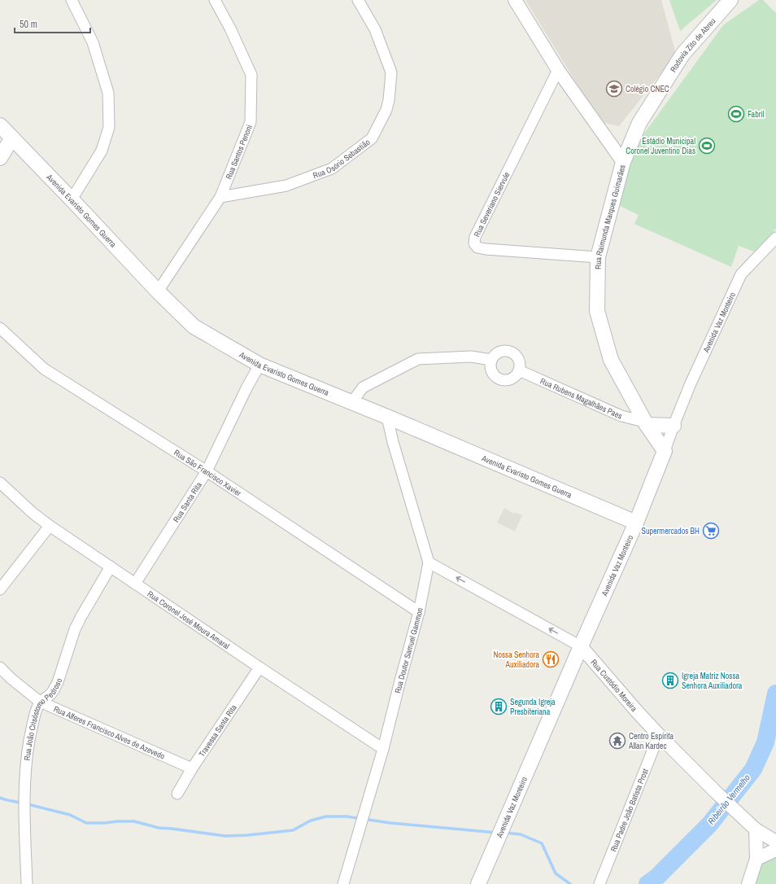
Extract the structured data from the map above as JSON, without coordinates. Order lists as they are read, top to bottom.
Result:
{
  "streets": {
    "main road": [
      "Rodovia Zito de Abreu",
      "Avenida Evaristo Gomes Guerra",
      "Rua Raimunda Marques Guimarães",
      "Avenida Vaz Monteiro"
    ],
    "street": [
      "Rua Santos Penoni",
      "Rua Osório Sebastião",
      "Rua Severiano Siervule",
      "Rua Rubens Magalhães Paes",
      "Rua São Francisco Xavier",
      "Rua Santa Rita",
      "Rua Coronel José Moura Amaral",
      "Rua Doutor Samuel Gammon",
      "Rua Custódio Moreira",
      "Rua João Crisóstomo Pedroso",
      "Travessa Santa Rita",
      "Rua Alferes Francisco Alves de Azevedo",
      "Rua Padre João Batista Prost"
    ]
  },
  "crossings": [
    ["Rodovia Zito de Abreu", "Rua Raimunda Marques Guimarães"],
    ["Rua Santos Penoni", "Rua Osório Sebastião"],
    ["Rua Santos Penoni", "Avenida Evaristo Gomes Guerra"],
    ["Rua Severiano Siervule", "Rua Raimunda Marques Guimarães"],
    ["Avenida Evaristo Gomes Guerra", "Avenida Vaz Monteiro"],
    ["Avenida Evaristo Gomes Guerra", "Rua Santa Rita"],
    ["Avenida Evaristo Gomes Guerra", "Rua Doutor Samuel Gammon"],
    ["Rua Raimunda Marques Guimarães", "Avenida Vaz Monteiro"],
    ["Rua Raimunda Marques Guimarães", "Rua Rubens Magalhães Paes"],
    ["Avenida Vaz Monteiro", "Rua Custódio Moreira"],
    ["Rua São Francisco Xavier", "Rua Santa Rita"],
    ["Rua São Francisco Xavier", "Rua Doutor Samuel Gammon"],
    ["Rua Santa Rita", "Rua Coronel José Moura Amaral"],
    ["Rua Coronel José Moura Amaral", "Rua Doutor Samuel Gammon"],
    ["Rua Coronel José Moura Amaral", "Rua João Crisóstomo Pedroso"],
    ["Rua Coronel José Moura Amaral", "Travessa Santa Rita"],
    ["Rua Doutor Samuel Gammon", "Rua Custódio Moreira"],
    ["Rua Custódio Moreira", "Rua Padre João Batista Prost"],
    ["Rua João Crisóstomo Pedroso", "Rua Alferes Francisco Alves de Azevedo"],
    ["Travessa Santa Rita", "Rua Alferes Francisco Alves de Azevedo"]
  ],
  "one_way": ["Rua Custódio Moreira"],
  "water": ["Ribeirão Vermelho"],
  "places": {
    "school or university": ["Colégio CNEC"],
    "sports": ["Fabril", "Estádio Municipal Coronel Juventino Dias"],
    "supermarket": ["Supermercados BH"],
    "restaurant": ["Nossa Senhora Auxiliadora"],
    "building": ["Igreja Matriz Nossa Senhora Auxiliadora", "Segunda Igreja Presbiteriana"],
    "temple": ["Centro Espírita Allan Kardec"]
  },
  "scale_bar": "50 m"
}
